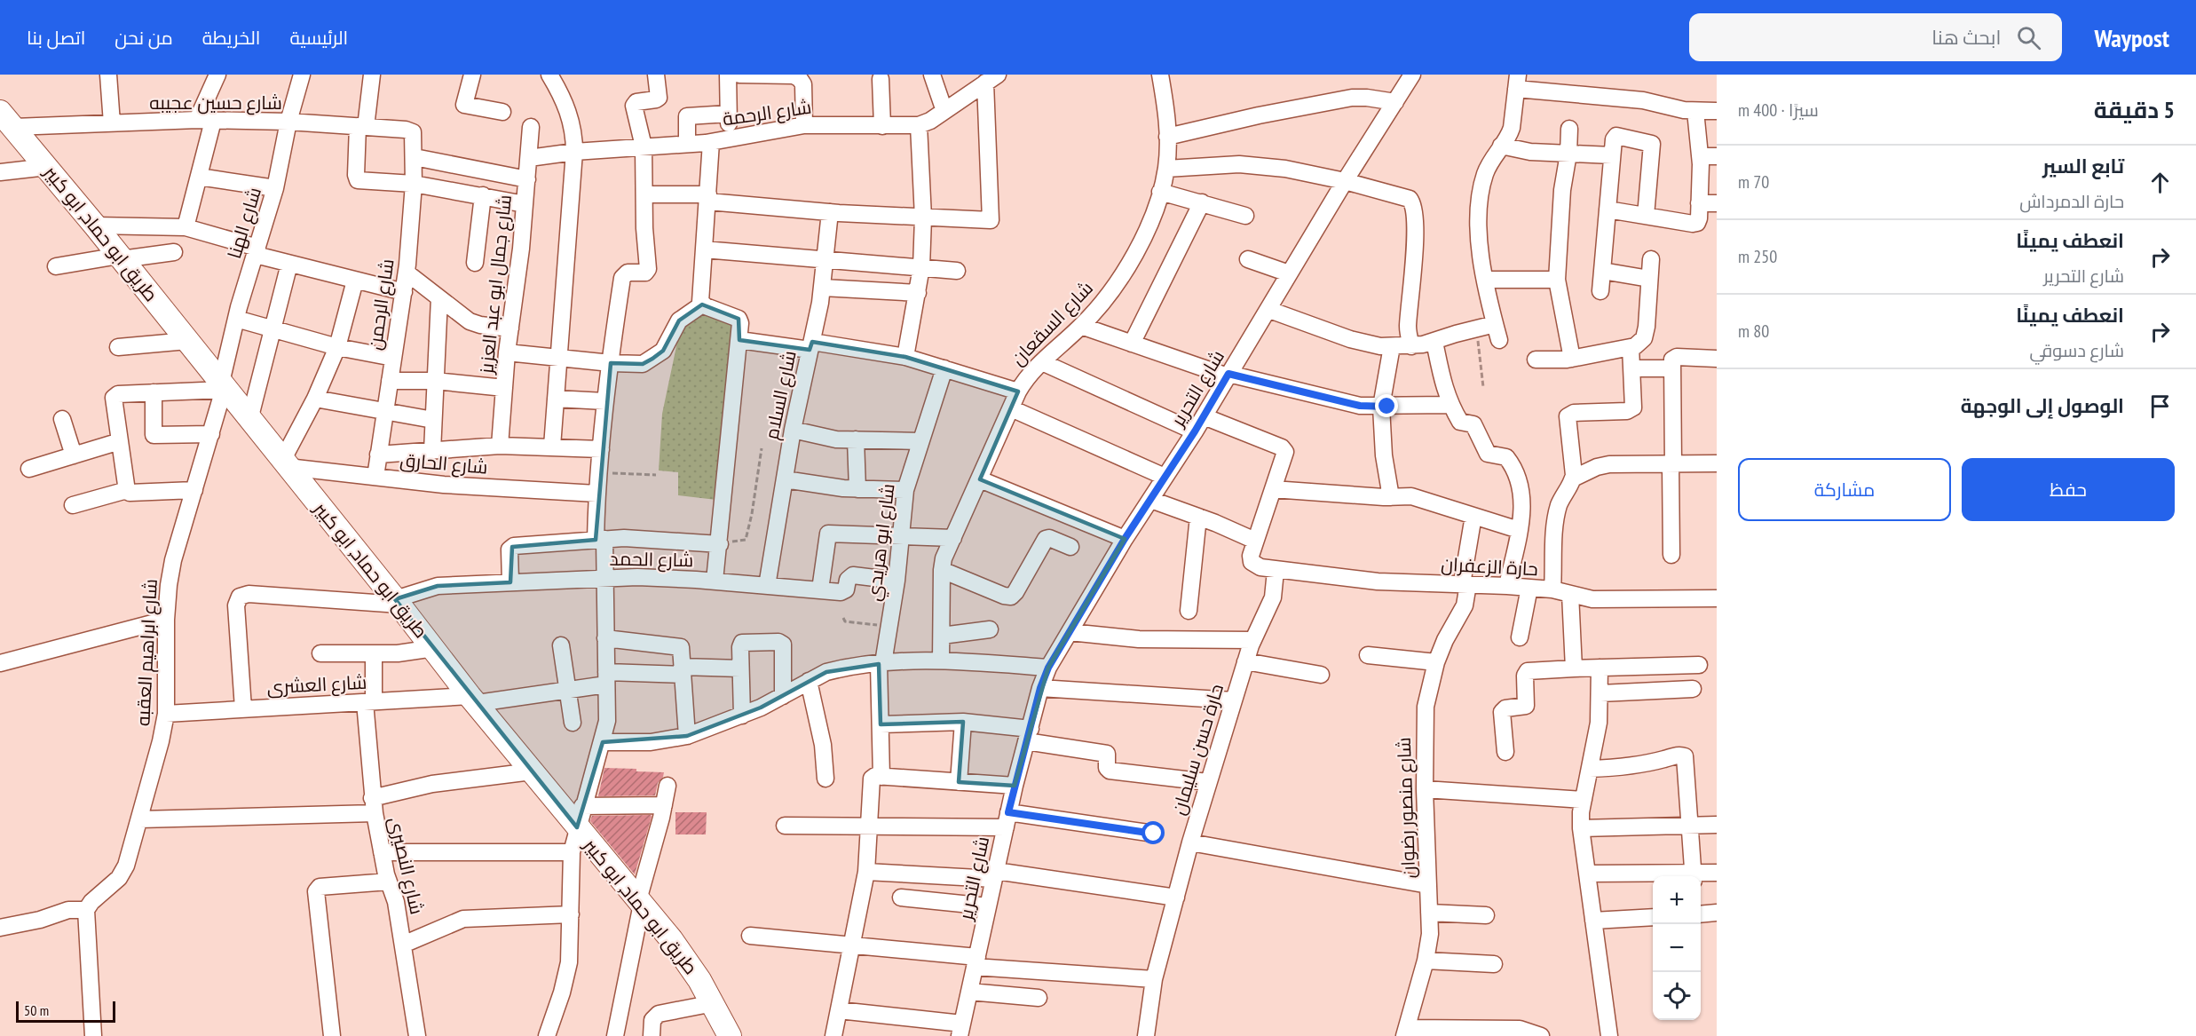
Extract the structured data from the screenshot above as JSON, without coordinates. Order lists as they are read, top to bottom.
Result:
{
  "streets": {
    "main road": ["طريق ابو حماد, ابو كبير"],
    "street": [
      "شارع حسين عجيبه",
      "شارع الرحمة",
      "شارع الهنا",
      "شارع جمال ابو عبد العزيز",
      "شارع الرحمن",
      "شارع السقعان",
      "شارع التحرير",
      "شارع السلام",
      "شارع الحارق",
      "شارع ابو هريدي",
      "شارع الحمد",
      "حارة الزعفران",
      "شارع ابراهيم العقبه",
      "شارع العشرى",
      "حارة حسن سليمان",
      "شارع منصور رضوان",
      "شارع النصيرى"
    ]
  },
  "crossings": [
    ["شارع حسين عجيبه", "شارع الهنا"],
    ["شارع حسين عجيبه", "طريق ابو حماد, ابو كبير"],
    ["شارع حسين عجيبه", "شارع الرحمن"],
    ["شارع الرحمة", "شارع جمال ابو عبد العزيز"],
    ["شارع الهنا", "طريق ابو حماد, ابو كبير"],
    ["شارع الهنا", "شارع ابراهيم العقبه"],
    ["طريق ابو حماد, ابو كبير", "شارع الحارق"],
    ["طريق ابو حماد, ابو كبير", "شارع الحمد"],
    ["طريق ابو حماد, ابو كبير", "شارع ابراهيم العقبه"],
    ["طريق ابو حماد, ابو كبير", "شارع العشرى"],
    ["شارع الرحمن", "شارع الحارق"],
    ["شارع السلام", "شارع الحمد"],
    ["شارع ابو هريدي", "شارع الحمد"],
    ["حارة الزعفران", "حارة حسن سليمان"],
    ["حارة الزعفران", "شارع منصور رضوان"],
    ["شارع ابراهيم العقبه", "شارع العشرى"],
    ["شارع العشرى", "شارع النصيرى"]
  ],
  "scale_bar": "50 m",
  "page": {
    "header": "Waypost",
    "search": "ابحث هنا",
    "nav": [
      "الرئيسية",
      "الخريطة",
      "من نحن",
      "اتصل بنا"
    ],
    "heading": ["5 دقيقة", "سيرًا · 400 m"],
    "list": [
      ["تابع السير", "حارة الدمرداش", "70 m"],
      ["انعطف يمينًا", "شارع التحرير", "250 m"],
      ["انعطف يمينًا", "شارع دسوقي", "80 m"],
      "الوصول إلى الوجهة"
    ],
    "buttons": ["حفظ", "مشاركة"],
    "map_buttons": ["+", "−"],
    "scale": "50 m"
  }
}
